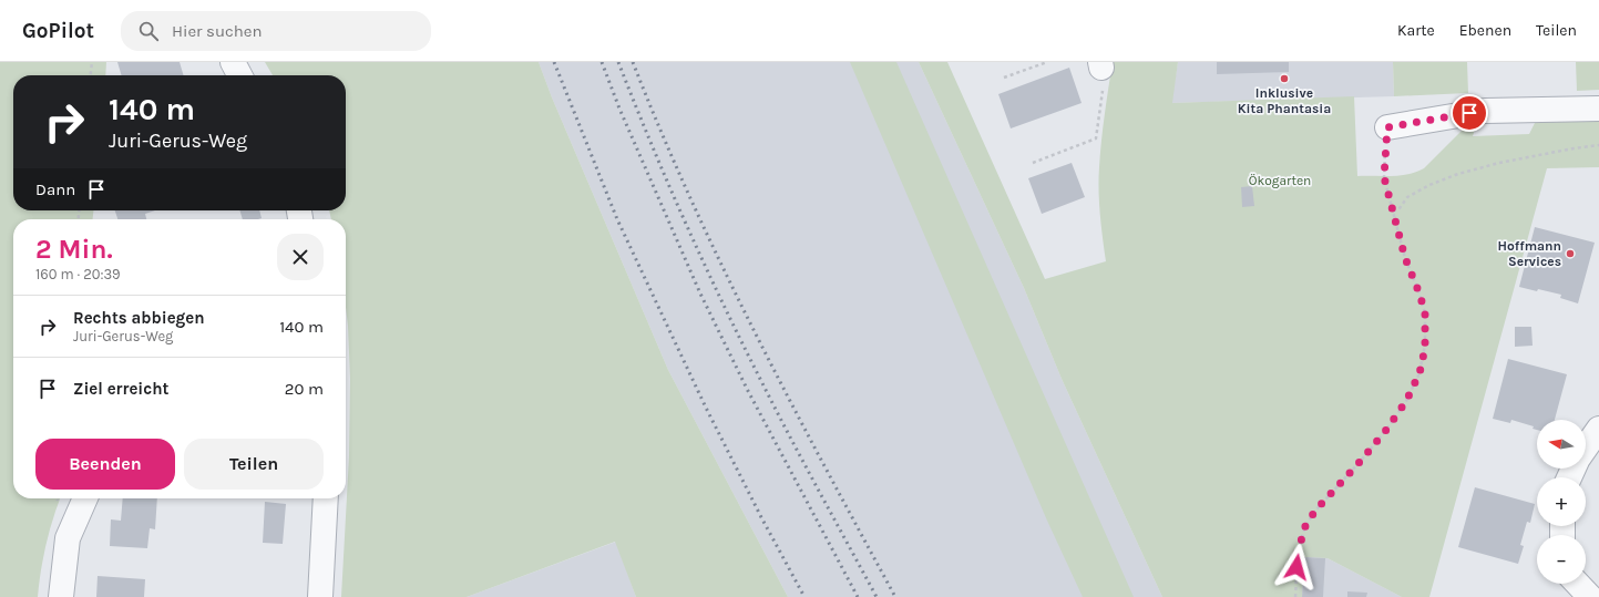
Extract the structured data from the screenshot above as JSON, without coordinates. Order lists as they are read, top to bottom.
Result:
{
  "parks": ["Ökogarten"],
  "places": ["Inklusive Kita Phantasia", "Hoffmann Services"],
  "north": "left",
  "page": {
    "header": "GoPilot",
    "search": "Hier suchen",
    "nav": ["Karte", "Ebenen", "Teilen"],
    "turn": ["140 m", "Juri-Gerus-Weg"],
    "then": "Dann",
    "heading": ["2 Min.", "160 m · 20:39"],
    "list": [
      {
        "name": "Rechts abbiegen",
        "note": "Juri-Gerus-Weg",
        "value": "140 m"
      },
      {
        "name": "Ziel erreicht",
        "value": "20 m"
      }
    ],
    "map_buttons": ["+", "−"],
    "buttons": ["Beenden", "Teilen"]
  }
}
